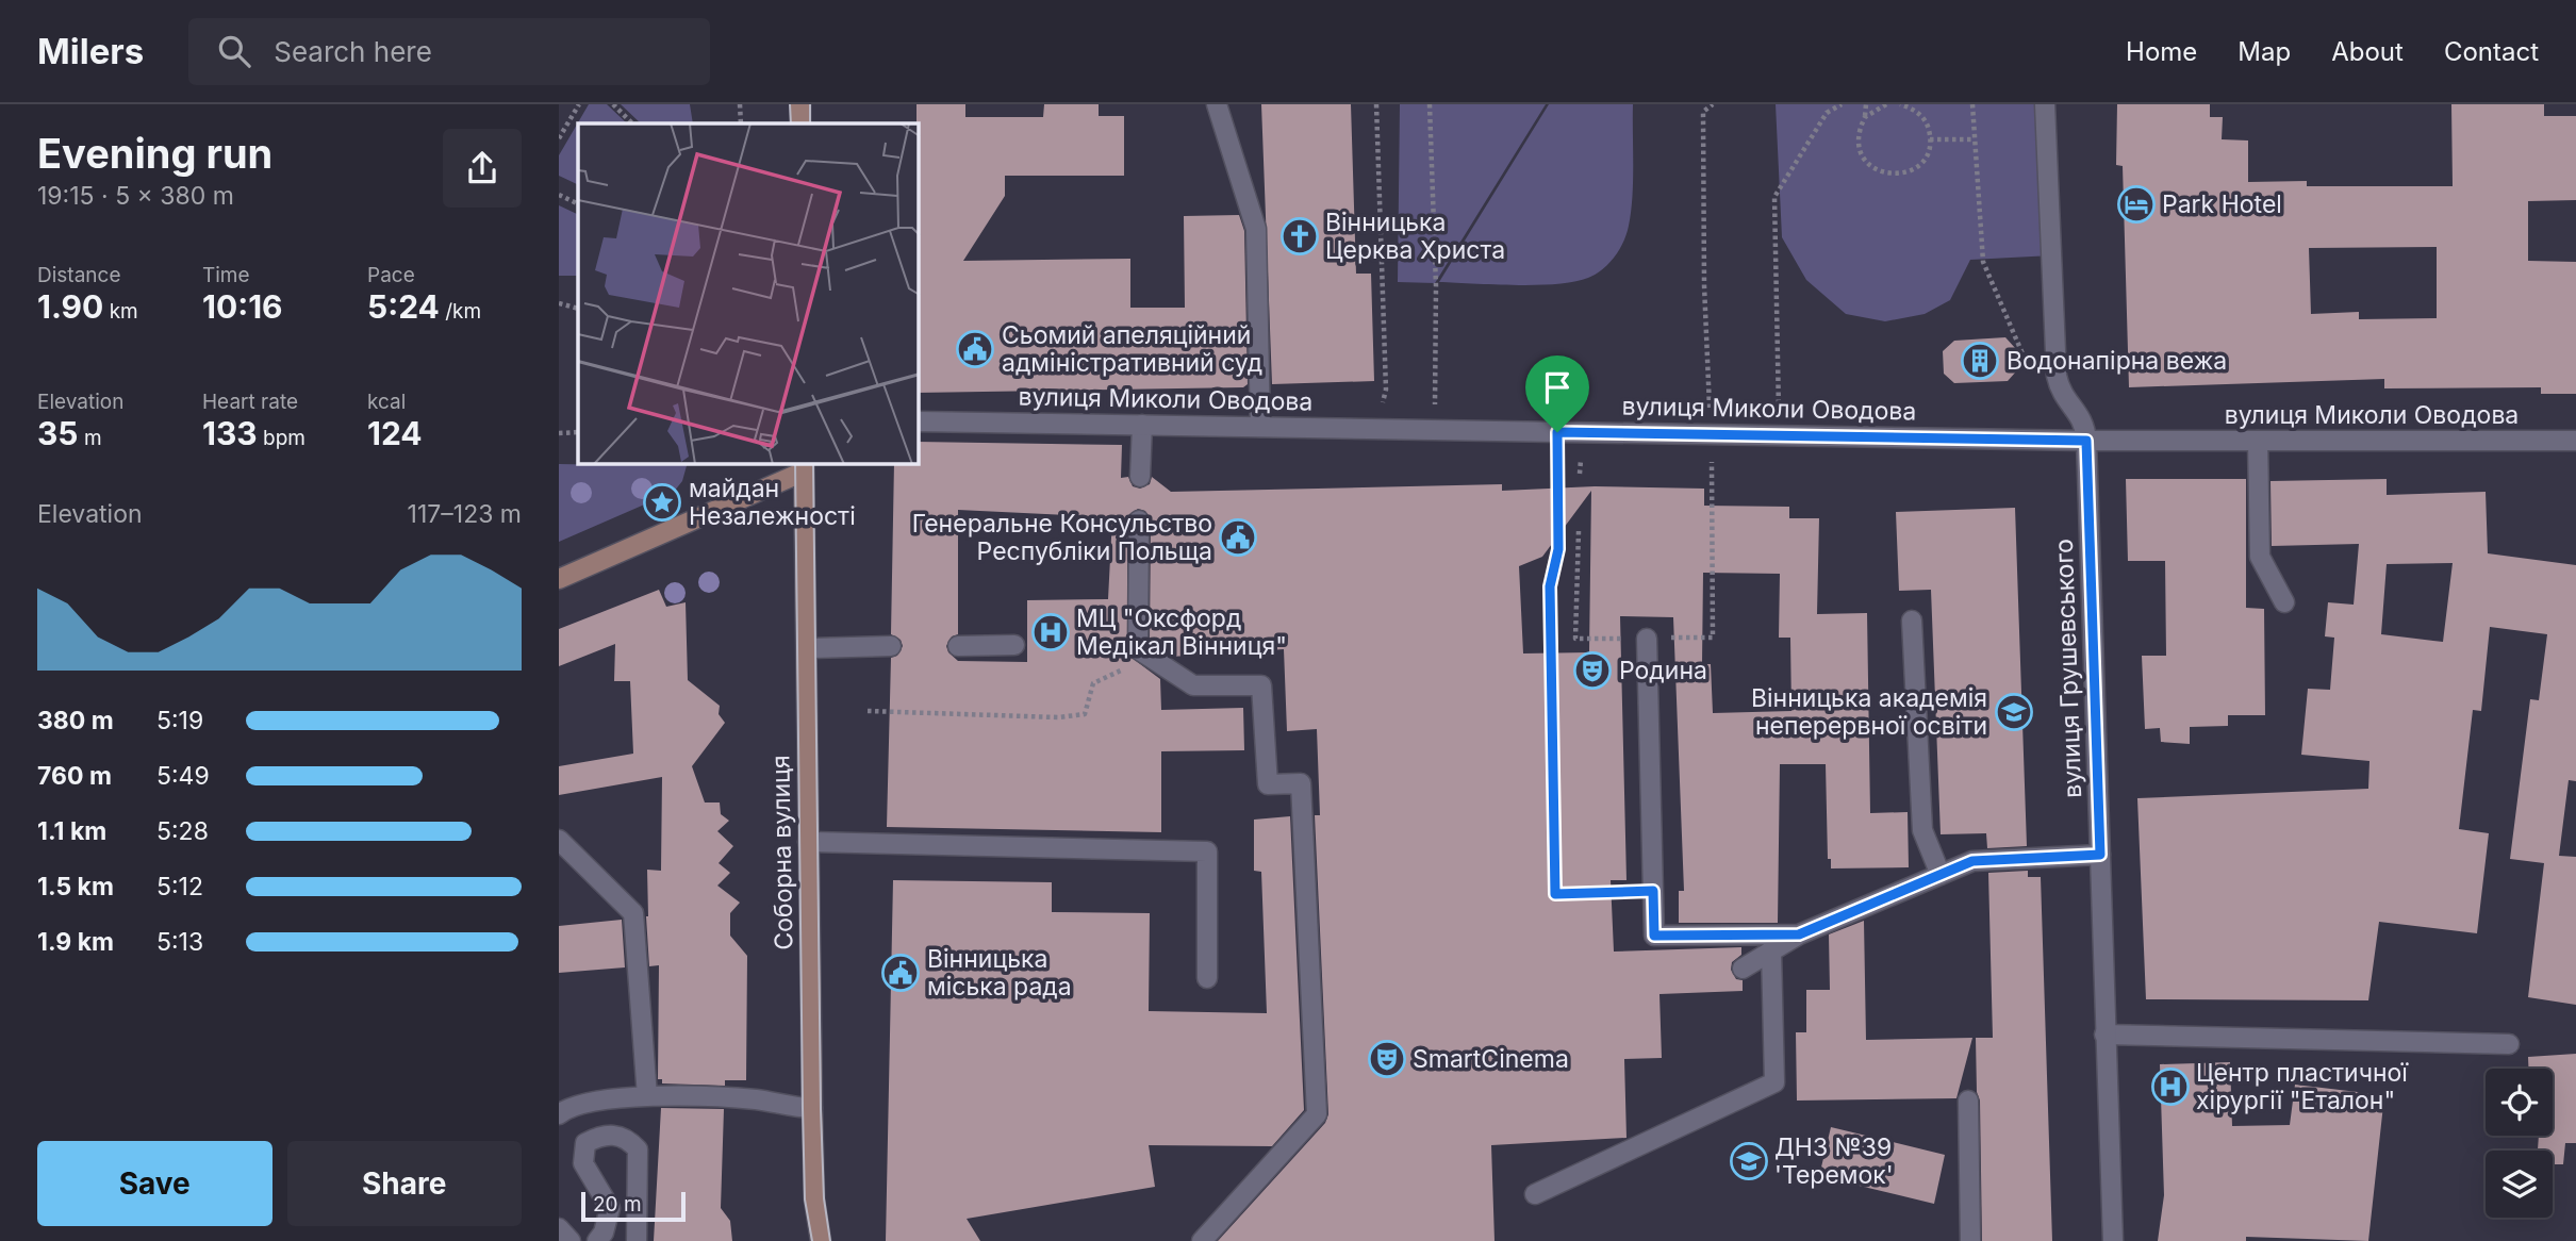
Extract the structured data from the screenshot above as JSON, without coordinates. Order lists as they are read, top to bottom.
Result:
{
  "streets": {
    "street": ["вулиця Миколи Оводова", "вулиця Грушевського", "Соборна вулиця"]
  },
  "crossings": [
    ["вулиця Миколи Оводова", "вулиця Грушевського"]
  ],
  "places": {
    "hotel": ["Park Hotel"],
    "church": ["Вінницька Церква Христа"],
    "public building": ["Сьомий апеляційний адміністративний суд", "Генеральне Консульство Республіки Польща", "Вінницька міська рада"],
    "building": ["Водонапірна вежа"],
    "place": ["майдан Незалежності"],
    "hospital": ["МЦ \"Оксфорд Медікал Вінниця\"", "Центр пластичної хірургії \"Еталон\""],
    "theatre": ["Родина", "SmartCinema"],
    "school or university": ["Вінницька академія неперервної освіти", "ДНЗ №39 'Теремок'"]
  },
  "scale_bar": "20 m",
  "page": {
    "header": "Milers",
    "search": "Search here",
    "nav": [
      "Home",
      "Map",
      "About",
      "Contact"
    ],
    "heading": ["Evening run", "19:15 · 5 × 380 m"],
    "stats": [
      ["Distance", "1.90 km"],
      ["Time", "10:16"],
      ["Pace", "5:24 /km"],
      ["Elevation", "35 m"],
      ["Heart rate", "133 bpm"],
      ["kcal", "124"]
    ],
    "chart": ["Elevation", "117–123 m"],
    "list": [
      {
        "name": "380 m",
        "note": "5:19"
      },
      {
        "name": "760 m",
        "note": "5:49"
      },
      {
        "name": "1.1 km",
        "note": "5:28"
      },
      {
        "name": "1.5 km",
        "note": "5:12"
      },
      {
        "name": "1.9 km",
        "note": "5:13"
      }
    ],
    "buttons": ["Save", "Share"],
    "scale": "20 m"
  }
}
